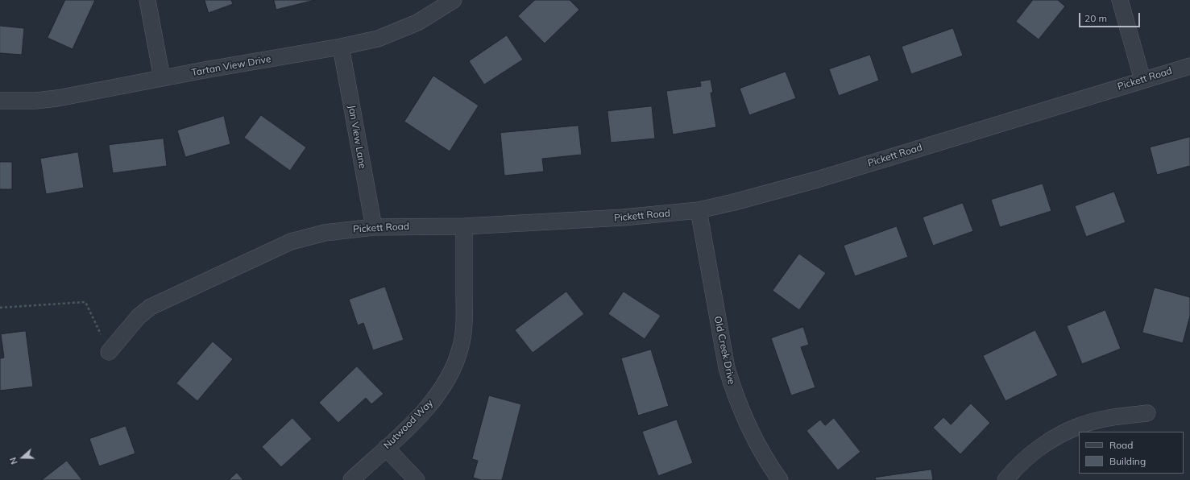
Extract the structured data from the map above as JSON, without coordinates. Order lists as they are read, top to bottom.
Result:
{
  "streets": {
    "street": [
      "Tartan View Drive",
      "Pickett Road",
      "Jan View Lane",
      "Old Creek Drive",
      "Nutwood Way"
    ]
  },
  "crossings": [
    ["Tartan View Drive", "Jan View Lane"],
    ["Pickett Road", "Jan View Lane"],
    ["Pickett Road", "Old Creek Drive"],
    ["Pickett Road", "Nutwood Way"]
  ],
  "legend": ["Road", "Building"],
  "scale_bar": "20 m",
  "north": "left"
}
